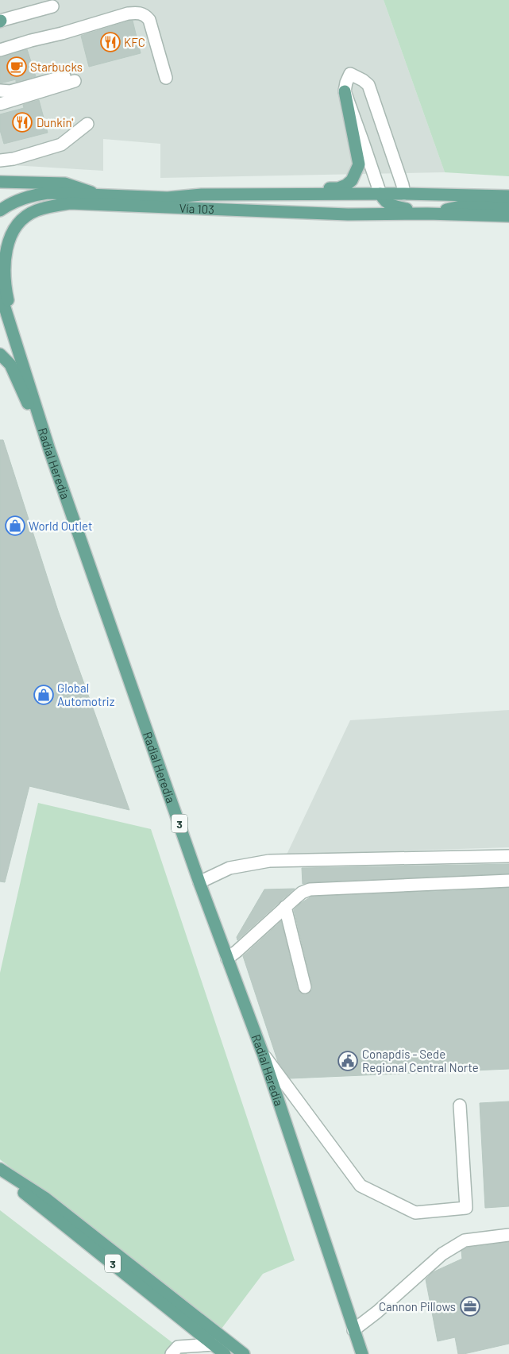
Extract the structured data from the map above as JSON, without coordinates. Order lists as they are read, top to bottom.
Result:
{
  "streets": {
    "main road": ["Vía 103", "Radial Heredia", "3"]
  },
  "crossings": [
    ["Vía 103", "Radial Heredia"]
  ],
  "places": {
    "restaurant": ["KFC", "Dunkin'"],
    "cafe": ["Starbucks"],
    "shop": ["World Outlet", "Global Automotriz"],
    "public building": ["Conapdis - Sede Regional Central Norte"],
    "office": ["Cannon Pillows"]
  }
}
